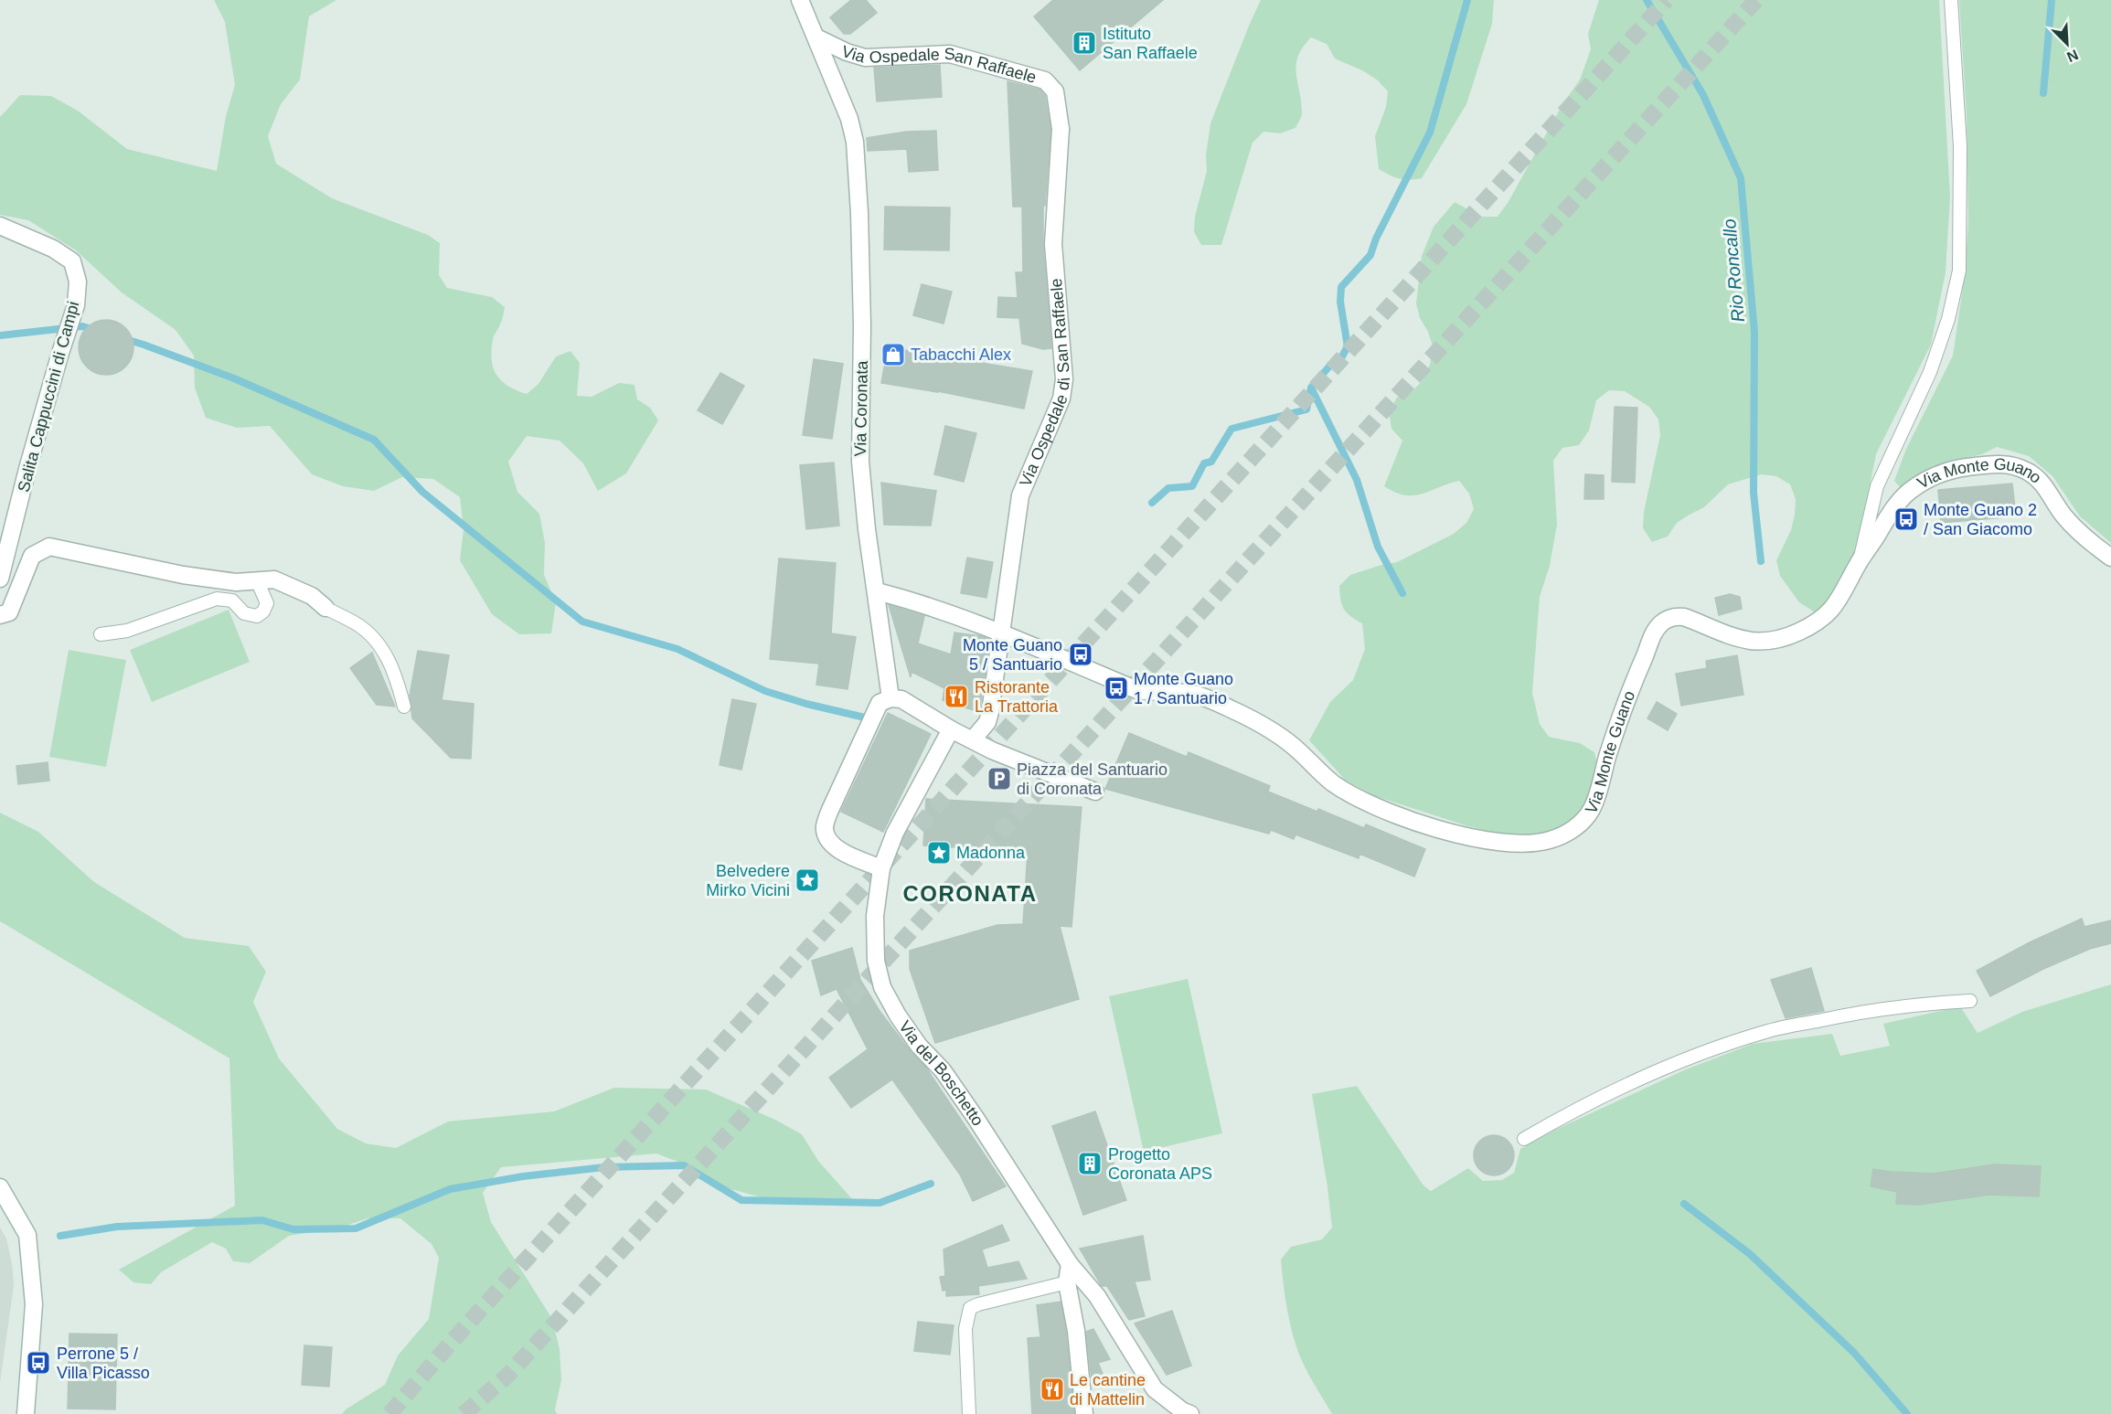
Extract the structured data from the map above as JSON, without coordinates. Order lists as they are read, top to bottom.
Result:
{
  "streets": {
    "street": [
      "Via Ospedale San Raffaele",
      "Via Ospedale di San Raffaele",
      "Salita Cappuccini di Campi",
      "Via Coronata",
      "Via Monte Guano",
      "Via del Boschetto"
    ]
  },
  "crossings": [
    ["Via Ospedale San Raffaele", "Via Ospedale di San Raffaele"],
    ["Via Ospedale San Raffaele", "Via Coronata"],
    ["Via Ospedale di San Raffaele", "Via Monte Guano"],
    ["Via Coronata", "Via Monte Guano"]
  ],
  "districts": ["CORONATA"],
  "water": ["Rio Roncallo"],
  "places": {
    "building": ["Istituto San Raffaele", "Progetto Coronata APS"],
    "shop": ["Tabacchi Alex"],
    "bus stop": [
      "Monte Guano 2 / San Giacomo",
      "Monte Guano 5 / Santuario",
      "Monte Guano 1 / Santuario",
      "Perrone 5 / Villa Picasso"
    ],
    "restaurant": ["Ristorante La Trattoria", "Le cantine di Mattelin"],
    "parking": ["Piazza del Santuario di Coronata"],
    "place": ["Madonna", "Belvedere Mirko Vicini"]
  },
  "north": "bottom right"
}
